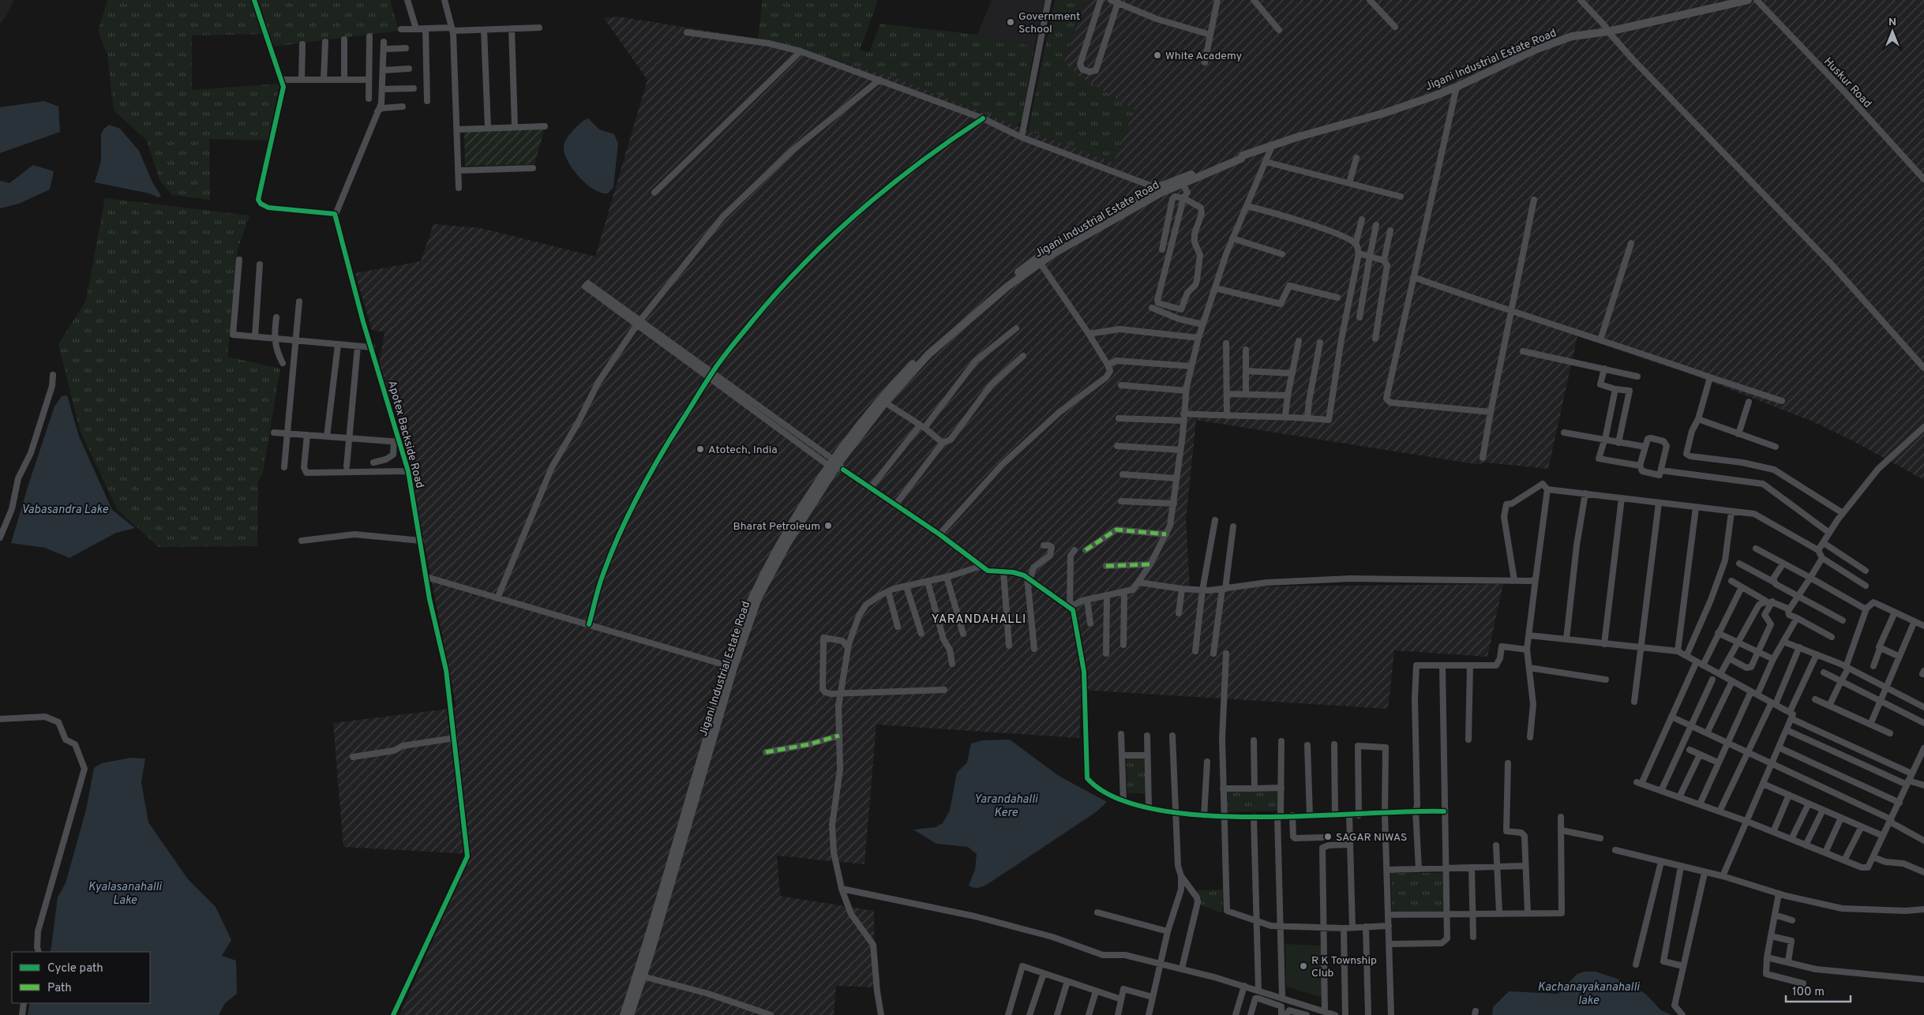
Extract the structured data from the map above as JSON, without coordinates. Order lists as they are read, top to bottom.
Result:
{
  "streets": {
    "main road": ["Jigani Industrial Estate Road"],
    "street": ["Huskur Road", "Apotex Backside Road"]
  },
  "districts": ["YARANDAHALLI"],
  "water": [
    "Vabasandra Lake",
    "Yarandahalli Kere",
    "Kyalasanahalli Lake",
    "Kachanayakanahalli lake"
  ],
  "places": [
    "Government School",
    "White Academy",
    "Atotech, India",
    "Bharat Petroleum",
    "SAGAR NIWAS",
    "R K Township Club"
  ],
  "legend": ["Cycle path", "Path"],
  "scale_bar": "100 m",
  "north": "top"
}
